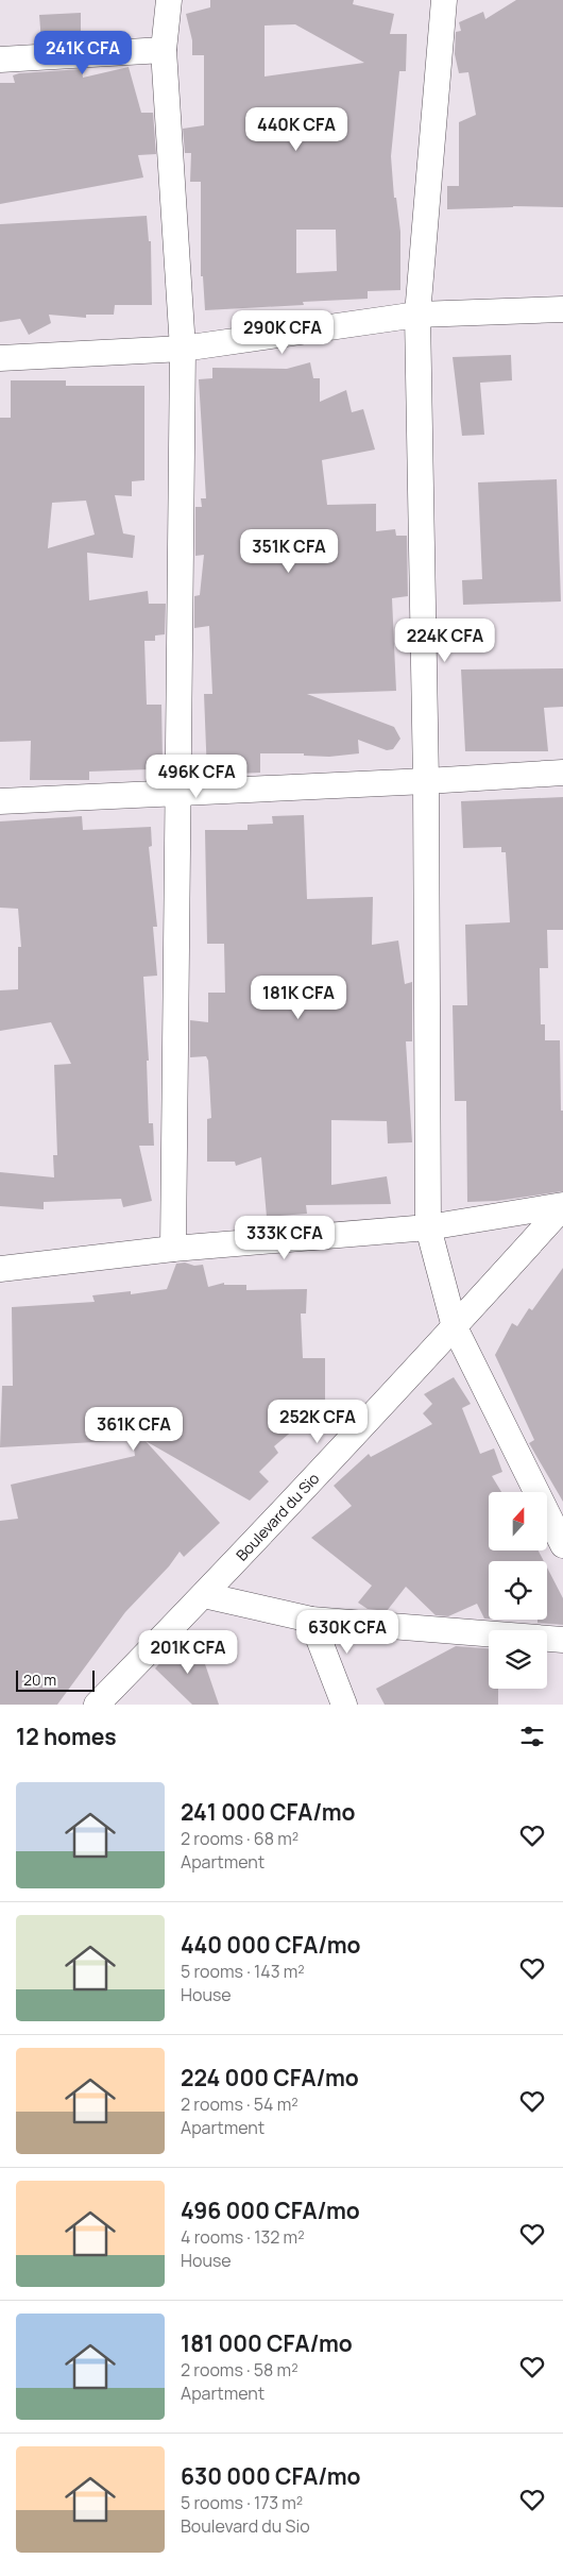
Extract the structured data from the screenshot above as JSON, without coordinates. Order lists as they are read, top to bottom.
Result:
{
  "streets": {
    "street": ["Boulevard du Sio"]
  },
  "scale_bar": "20 m",
  "north": "top",
  "page": {
    "price": [
      "241K CFA",
      "440K CFA",
      "290K CFA",
      "351K CFA",
      "224K CFA",
      "496K CFA",
      "181K CFA",
      "333K CFA",
      "252K CFA",
      "361K CFA",
      "630K CFA",
      "201K CFA"
    ],
    "scale": "20 m",
    "heading": "12 homes",
    "list": [
      {
        "name": "241 000 CFA/mo",
        "note": "2 rooms · 68 m² · Apartment"
      },
      {
        "name": "440 000 CFA/mo",
        "note": "5 rooms · 143 m² · House"
      },
      {
        "name": "224 000 CFA/mo",
        "note": "2 rooms · 54 m² · Apartment"
      },
      {
        "name": "496 000 CFA/mo",
        "note": "4 rooms · 132 m² · House"
      },
      {
        "name": "181 000 CFA/mo",
        "note": "2 rooms · 58 m² · Apartment"
      },
      {
        "name": "630 000 CFA/mo",
        "note": "5 rooms · 173 m² · Boulevard du Sio"
      }
    ]
  }
}
